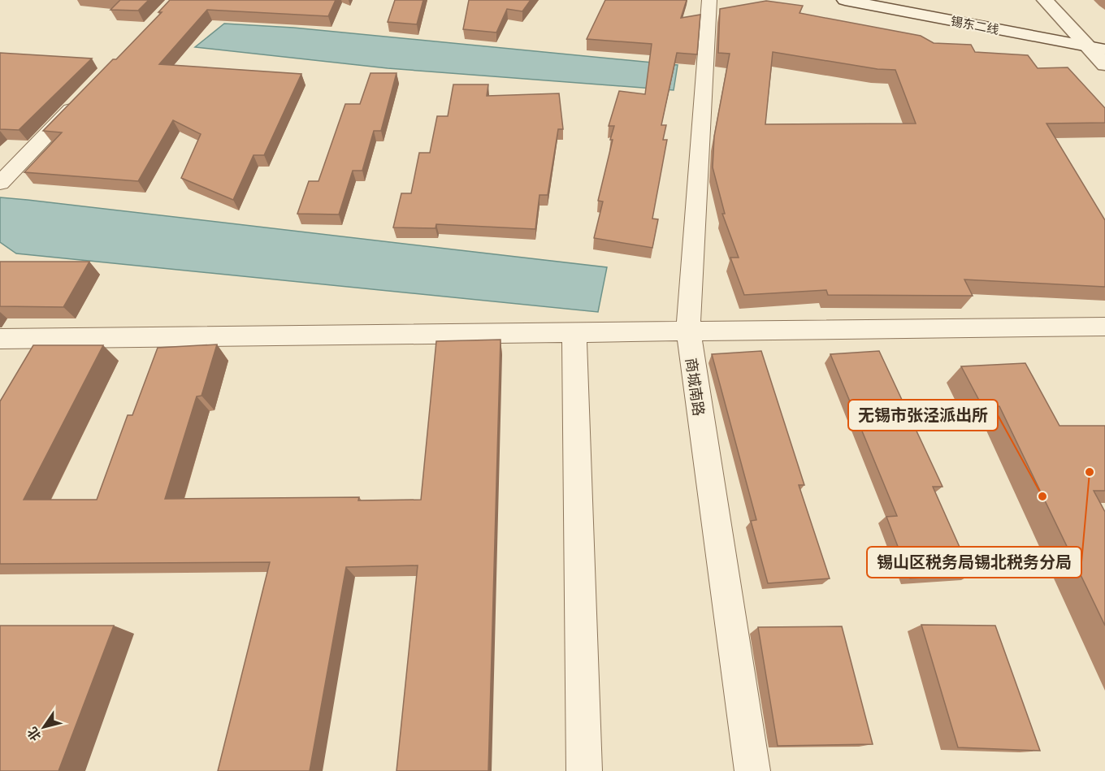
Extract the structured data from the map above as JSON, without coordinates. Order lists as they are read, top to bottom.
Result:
{
  "streets": {
    "main road": ["锡东二线"],
    "street": ["商城南路"]
  },
  "places": ["锡山区税务局锡北税务分局", "无锡市张泾派出所"],
  "north": "bottom left"
}
